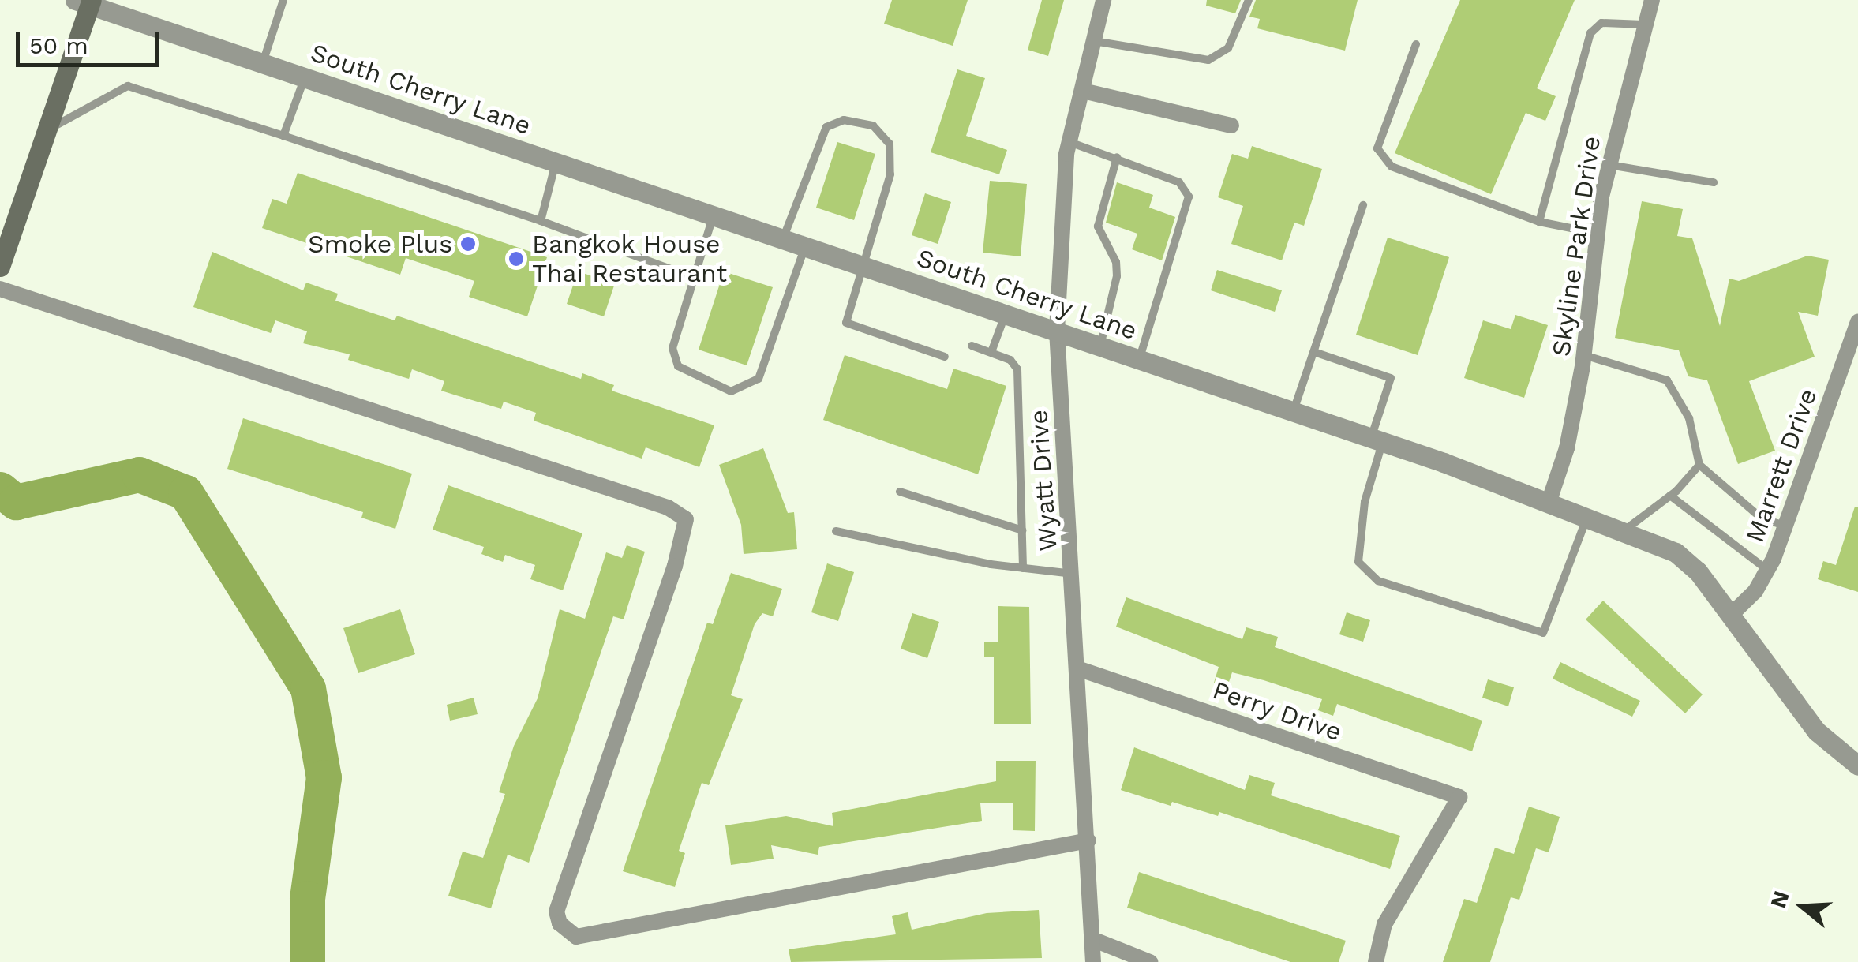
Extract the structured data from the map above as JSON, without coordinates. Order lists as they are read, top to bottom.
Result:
{
  "streets": {
    "street": [
      "South Cherry Lane",
      "Skyline Park Drive",
      "Marrett Drive",
      "Wyatt Drive",
      "Perry Drive"
    ]
  },
  "crossings": [
    ["South Cherry Lane", "Skyline Park Drive"],
    ["South Cherry Lane", "Marrett Drive"],
    ["South Cherry Lane", "Wyatt Drive"],
    ["Wyatt Drive", "Perry Drive"]
  ],
  "places": ["Smoke Plus", "Bangkok House Thai Restaurant"],
  "scale_bar": "50 m",
  "north": "left"
}
